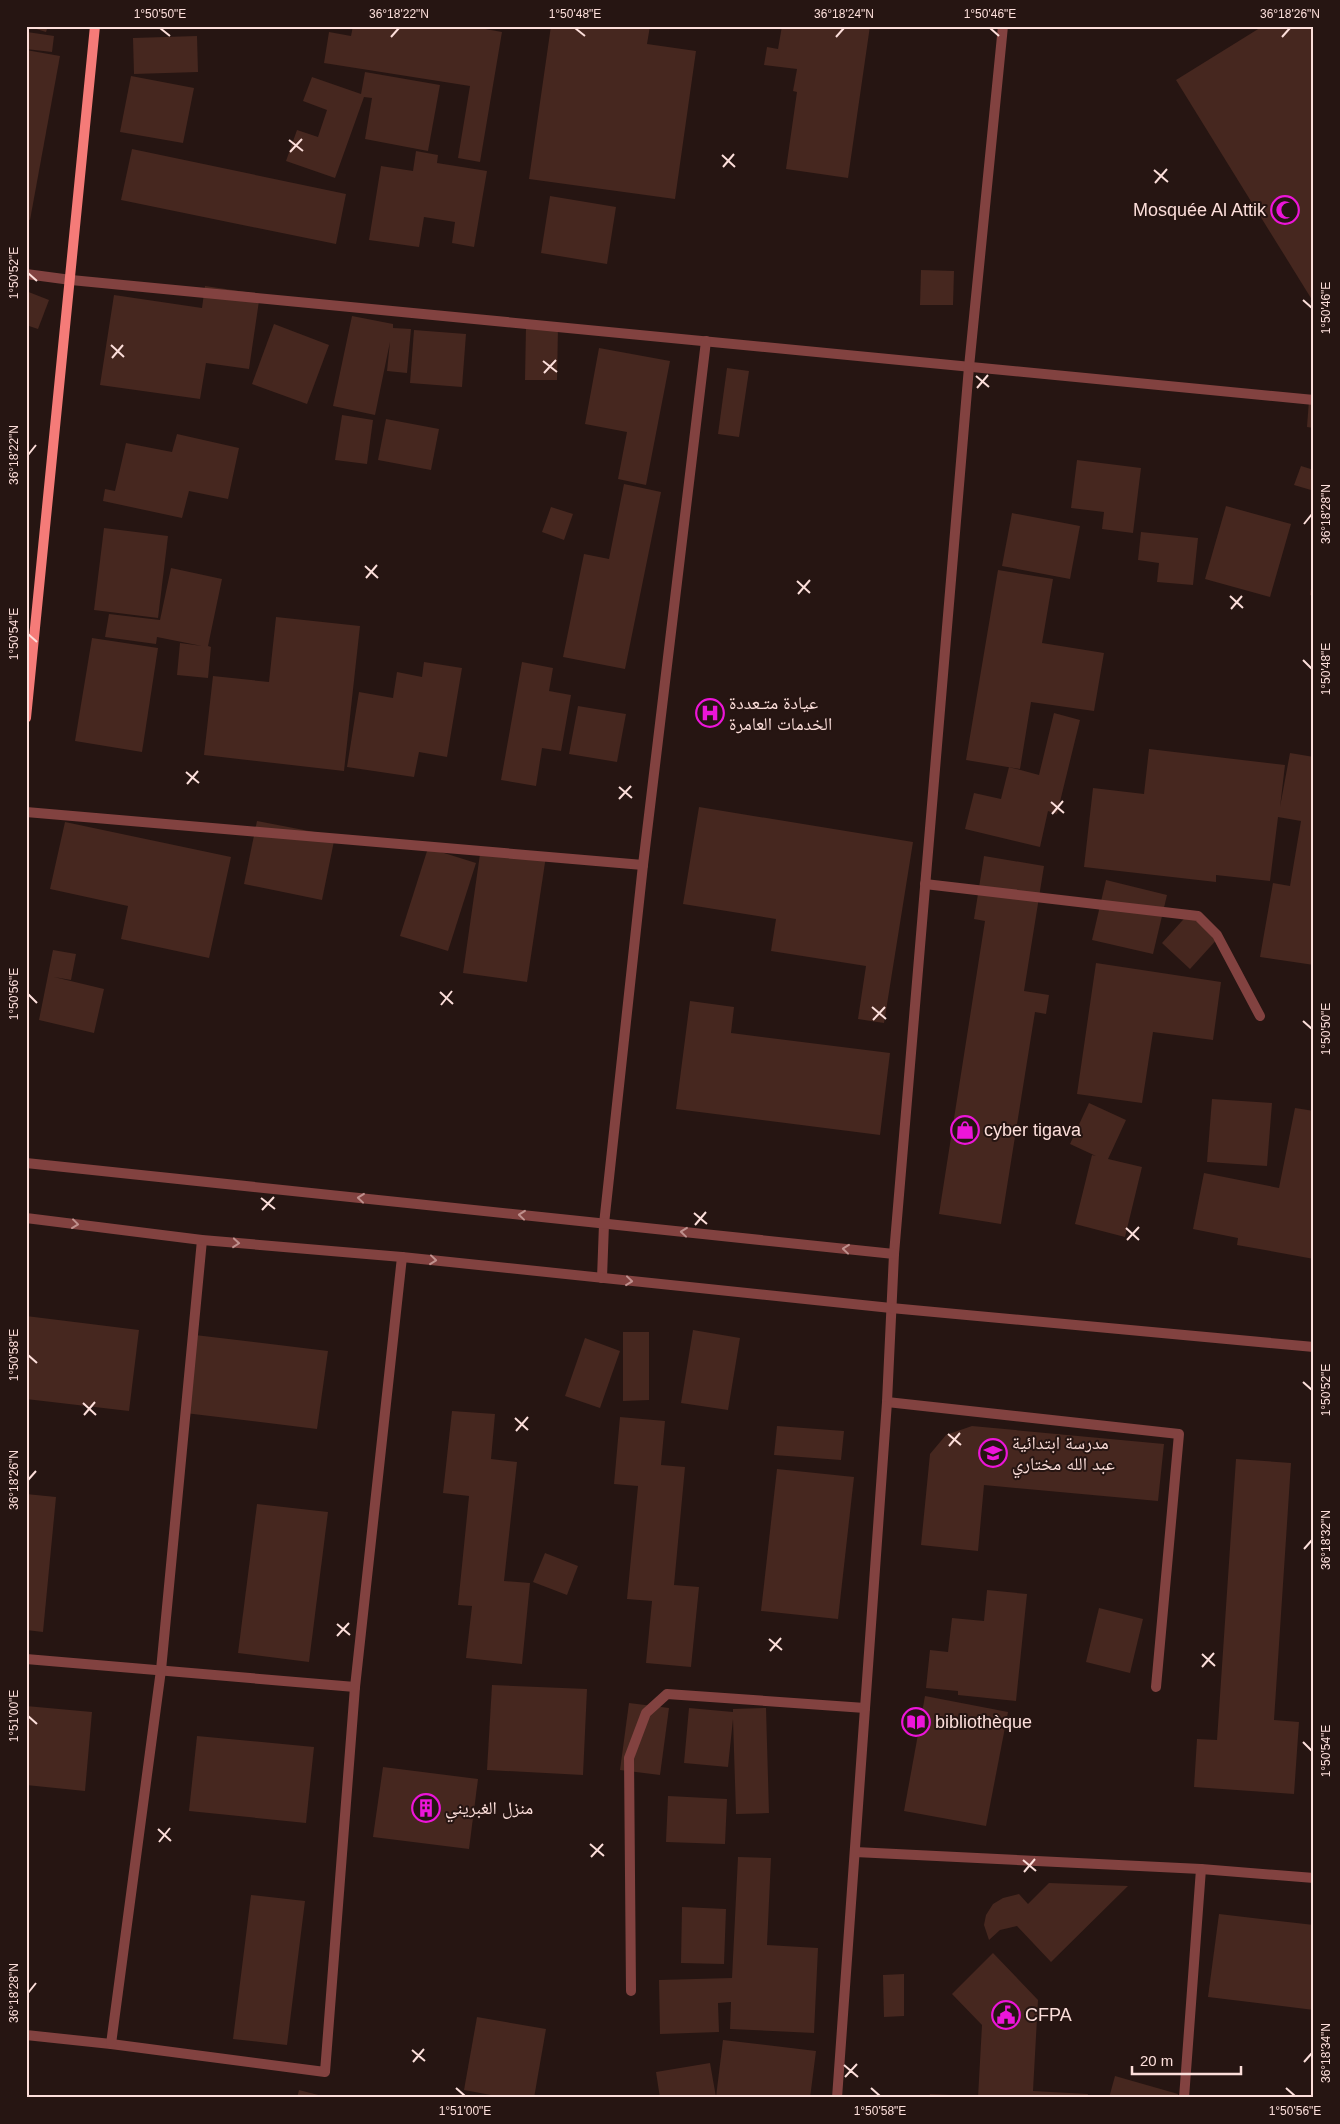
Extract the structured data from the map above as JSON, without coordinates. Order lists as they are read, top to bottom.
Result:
{
  "places": {
    "mosque": ["Mosquée Al Attik"],
    "hospital": ["عيادة متـعددة الخدمات العامرة"],
    "shop": ["cyber tigava"],
    "school or university": ["مدرسة ابتدائية عبد الله مختاري"],
    "library": ["bibliothèque"],
    "building": ["منزل الغبريني"],
    "public building": ["CFPA"]
  },
  "scale_bar": "20 m",
  "coordinates": [
    "1°50'50\"E",
    "36°18'22\"N",
    "1°50'48\"E",
    "36°18'24\"N",
    "1°50'46\"E",
    "36°18'26\"N",
    "1°50'52\"E",
    "36°18'28\"N",
    "1°50'54\"E",
    "1°50'56\"E",
    "1°50'58\"E",
    "36°18'32\"N",
    "1°51'00\"E",
    "36°18'34\"N"
  ]
}
